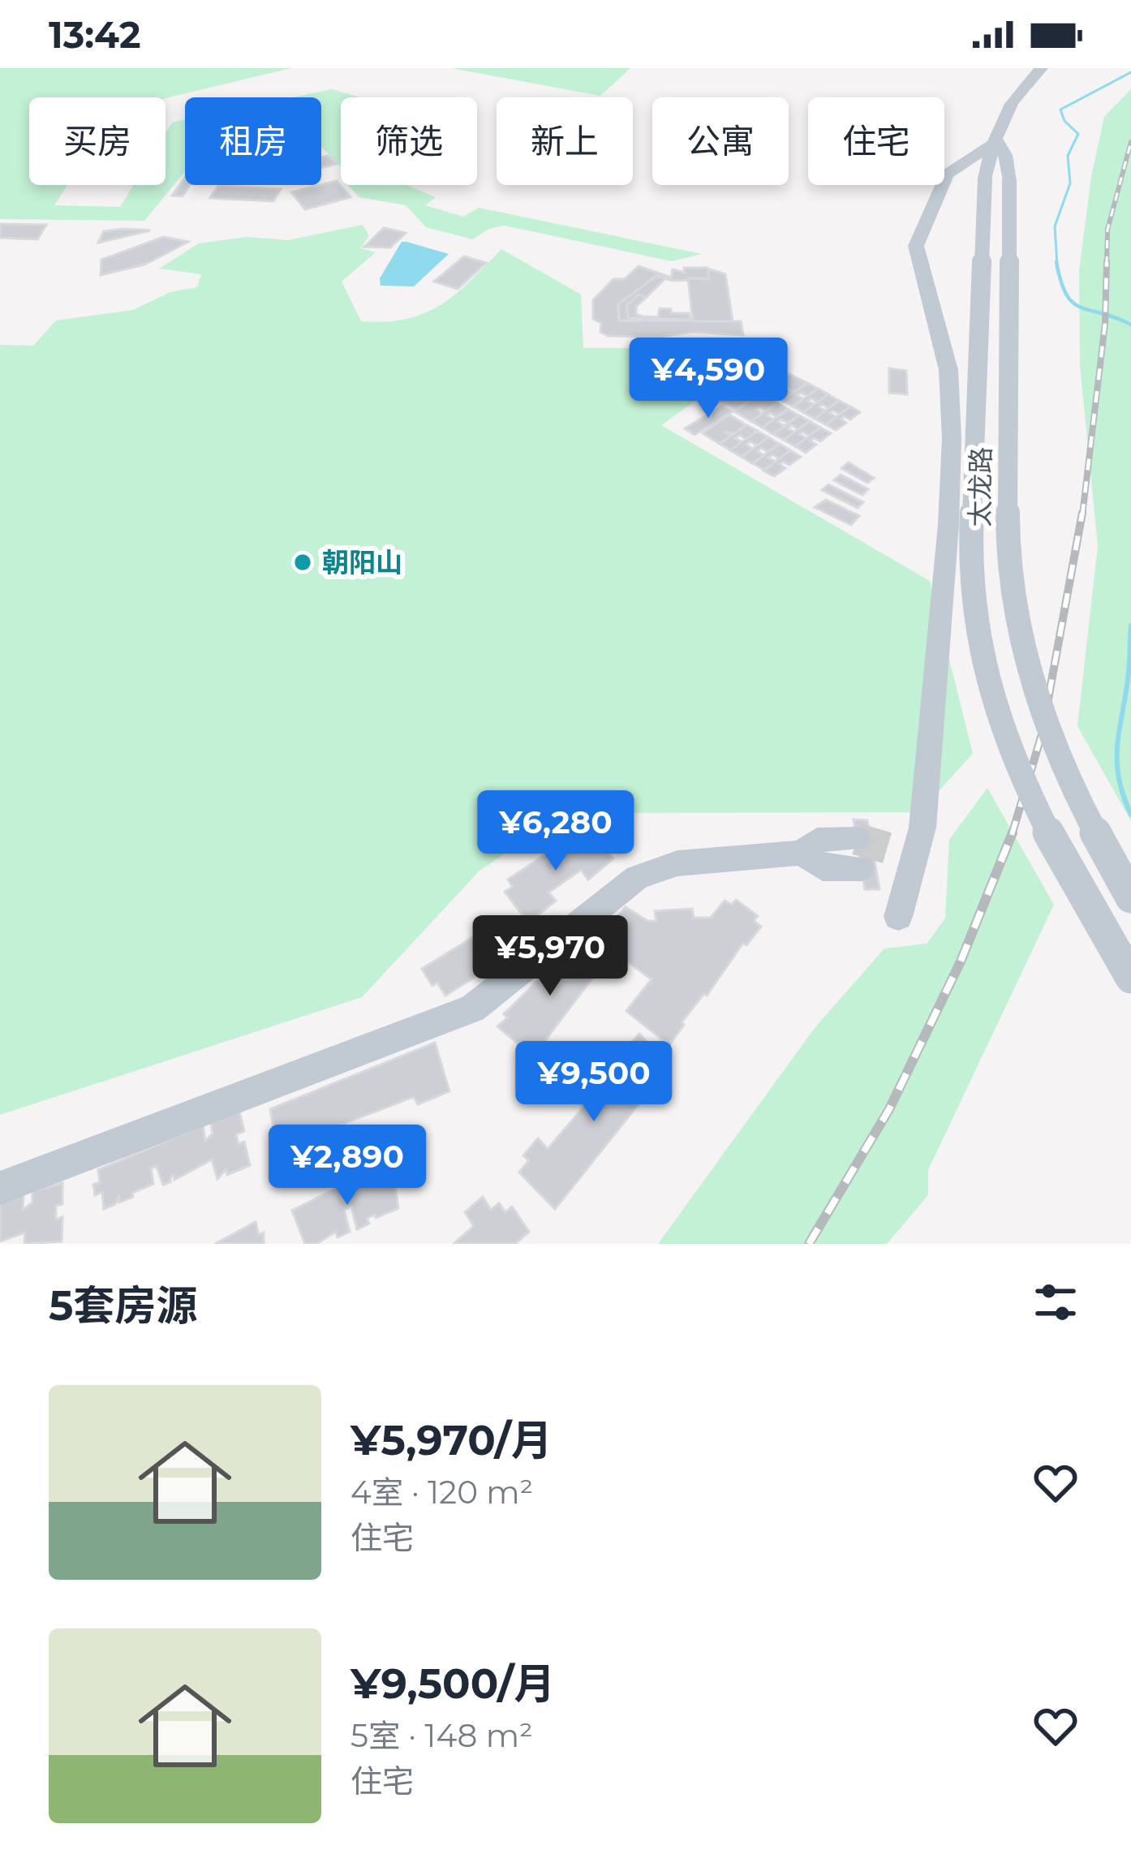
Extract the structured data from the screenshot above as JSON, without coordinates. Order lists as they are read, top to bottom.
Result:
{
  "streets": {
    "street": ["太龙路"]
  },
  "places": ["朝阳山"],
  "page": {
    "status": "13:42",
    "chip": [
      "买房",
      "租房",
      "筛选",
      "新上",
      "公寓",
      "住宅"
    ],
    "price": [
      "¥4,590",
      "¥6,280",
      "¥5,970",
      "¥9,500",
      "¥2,890"
    ],
    "heading": "5套房源",
    "list": [
      {
        "name": "¥5,970/月",
        "note": "4室 · 120 m² · 住宅"
      },
      {
        "name": "¥9,500/月",
        "note": "5室 · 148 m² · 住宅"
      }
    ]
  }
}
